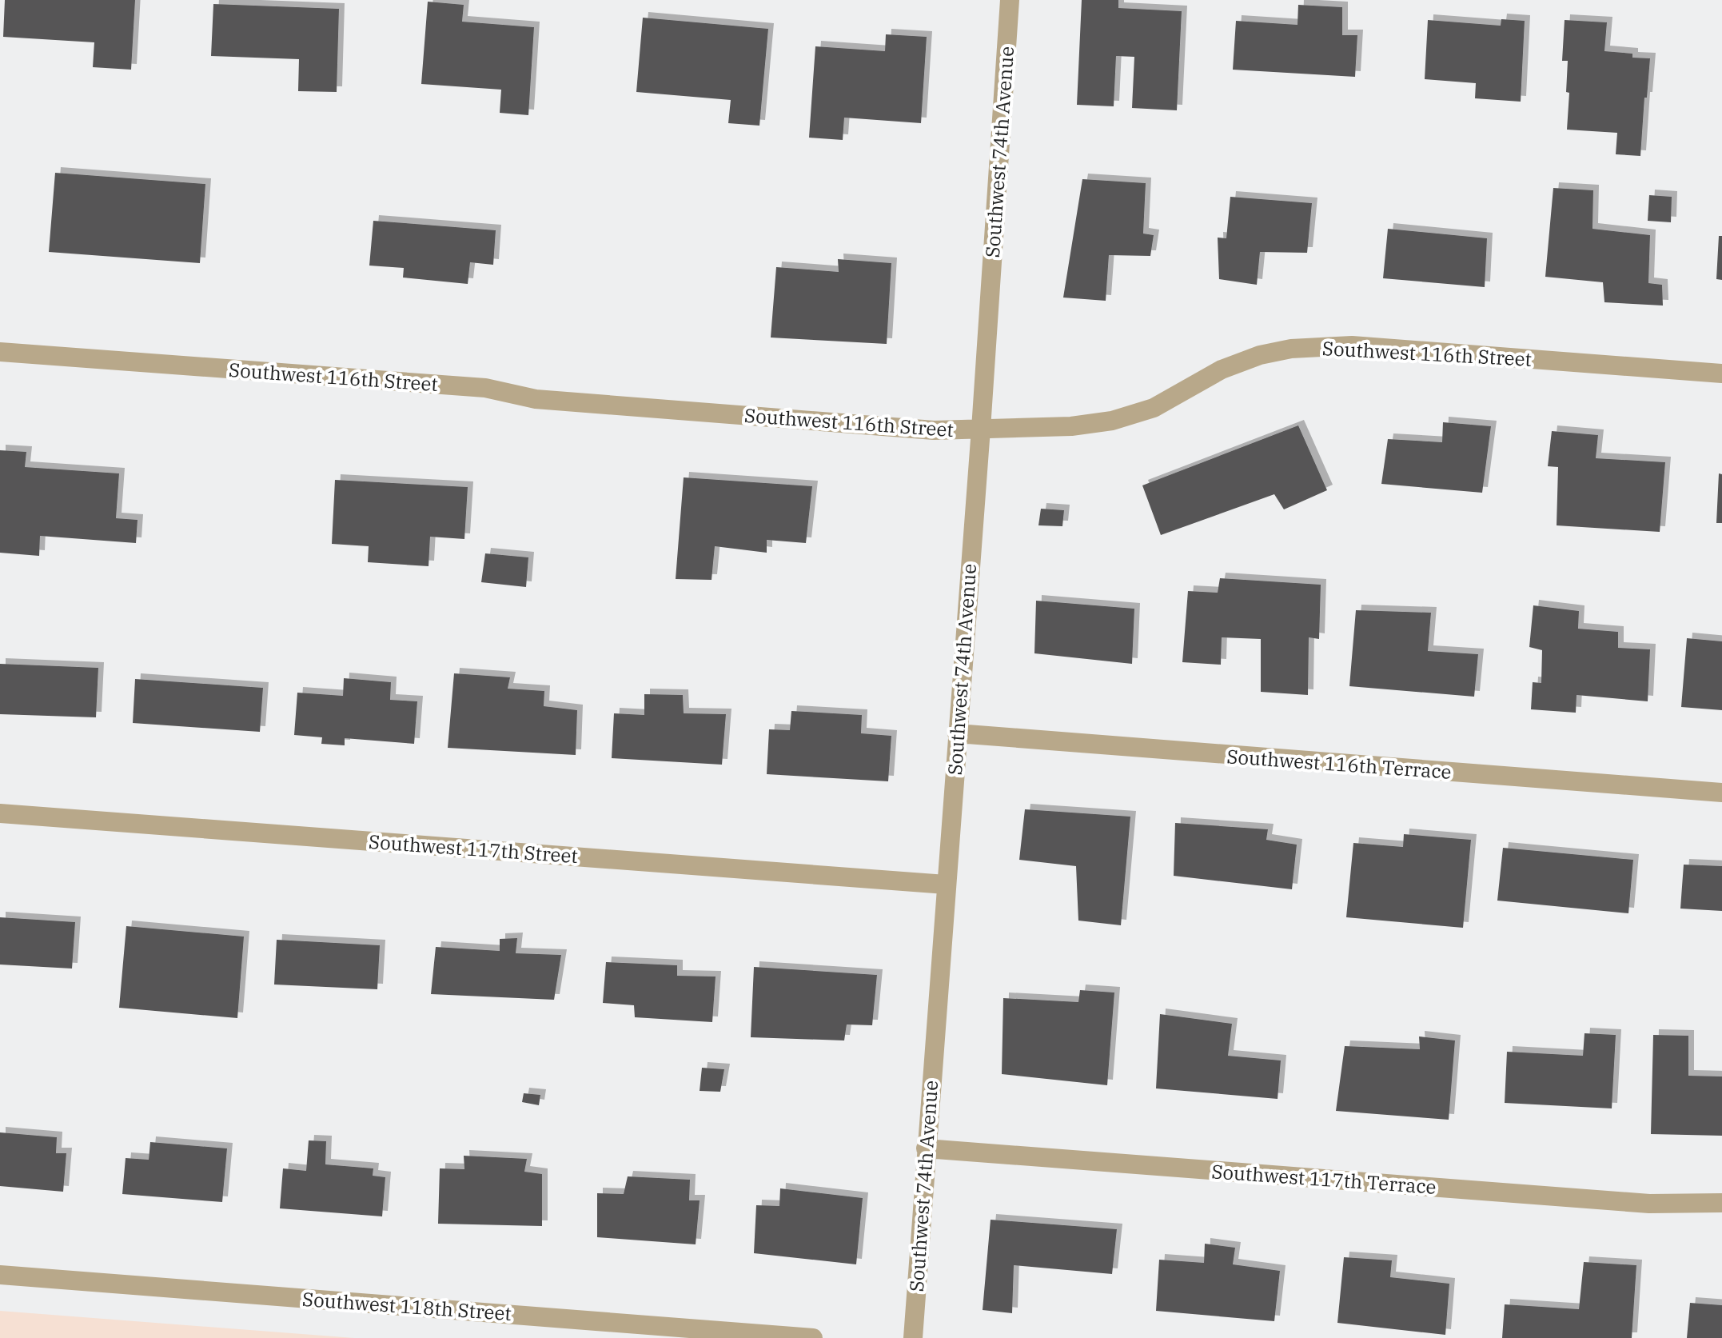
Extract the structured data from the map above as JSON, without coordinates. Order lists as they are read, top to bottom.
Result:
{
  "streets": {
    "street": [
      "Southwest 74th Avenue",
      "Southwest 116th Street",
      "Southwest 116th Terrace",
      "Southwest 117th Street",
      "Southwest 117th Terrace",
      "Southwest 118th Street"
    ]
  },
  "crossings": [
    ["Southwest 74th Avenue", "Southwest 116th Street"],
    ["Southwest 74th Avenue", "Southwest 116th Terrace"],
    ["Southwest 74th Avenue", "Southwest 117th Street"],
    ["Southwest 74th Avenue", "Southwest 117th Terrace"]
  ]
}
